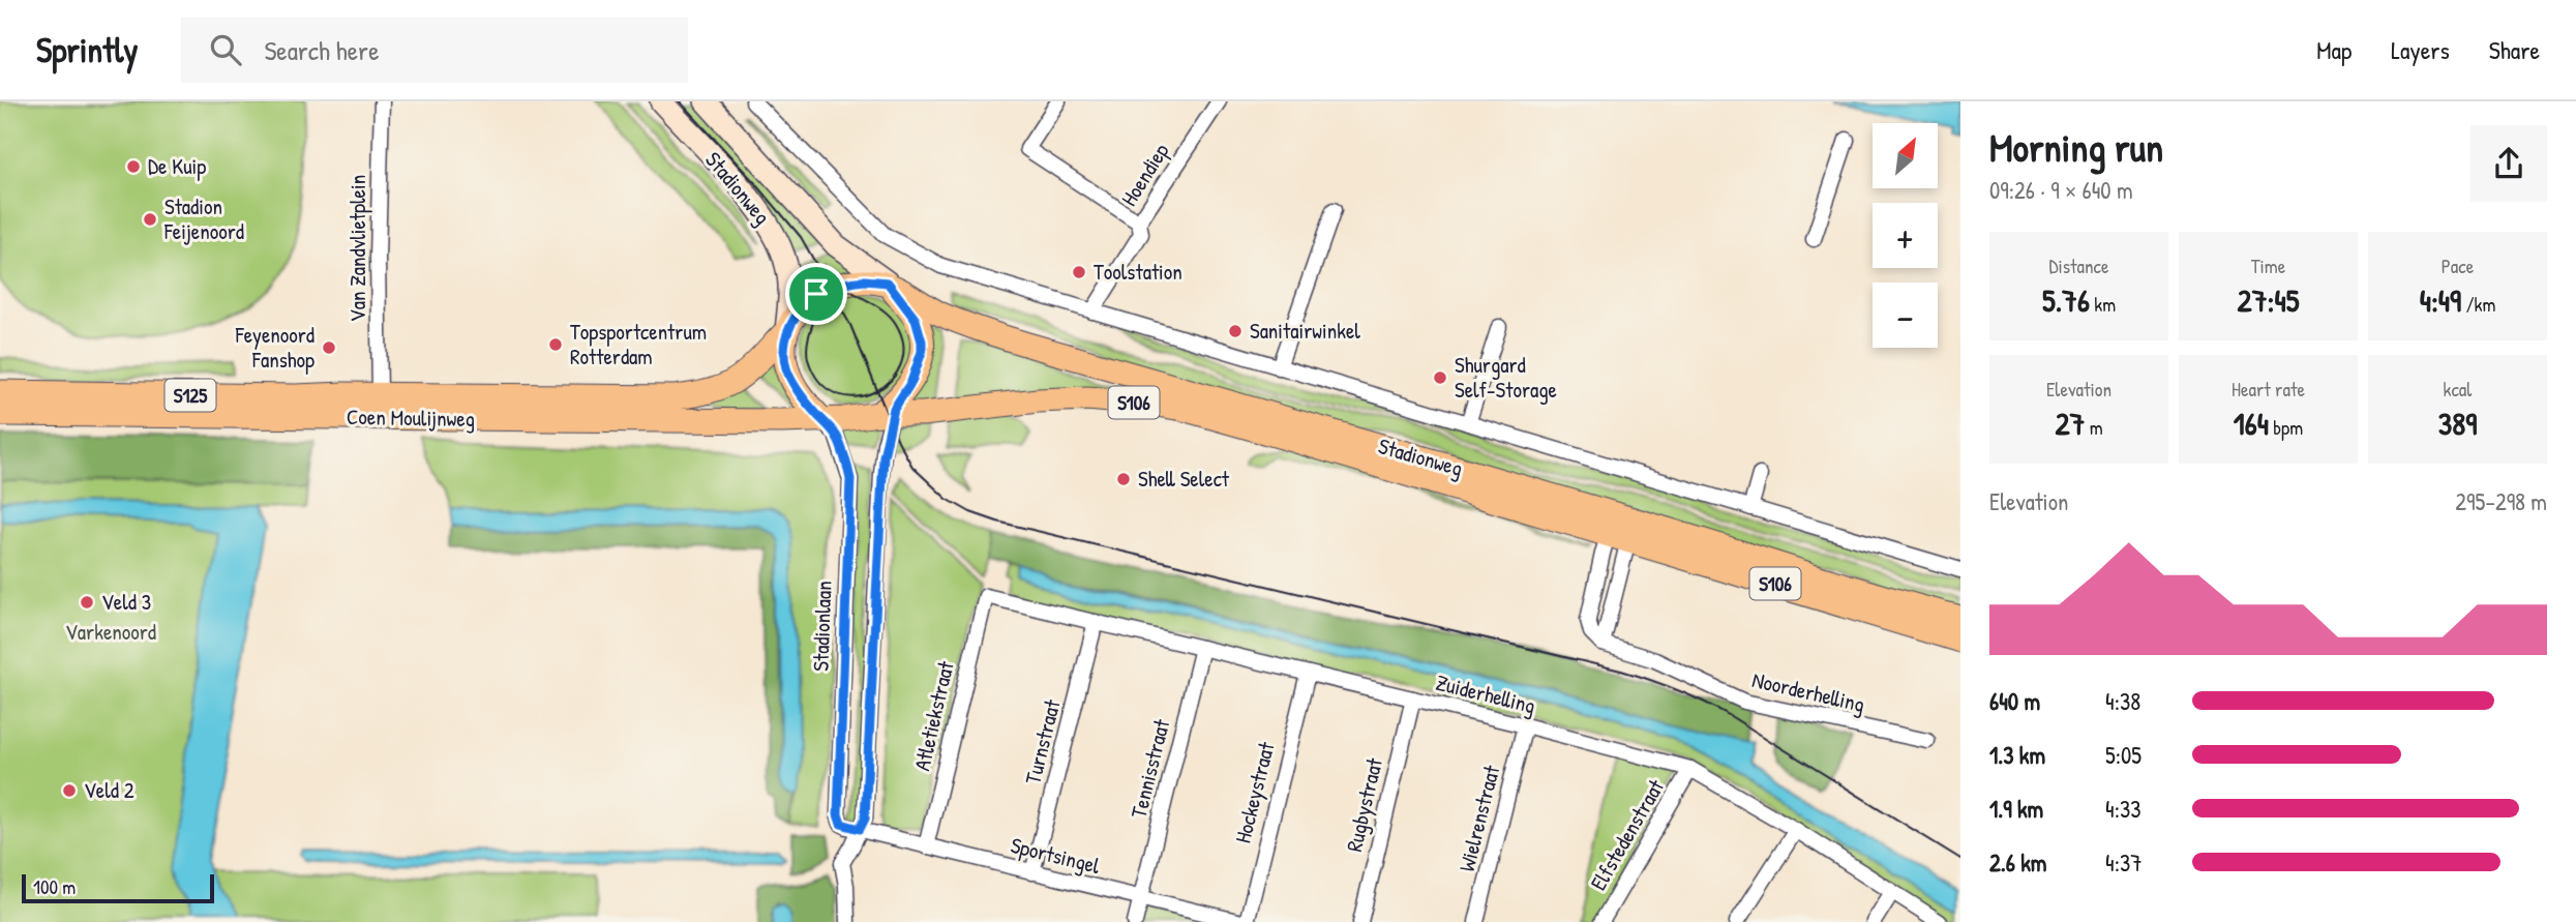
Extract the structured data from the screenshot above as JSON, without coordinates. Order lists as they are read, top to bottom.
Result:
{
  "streets": {
    "main road": [
      "Stadionweg",
      "S125",
      "S106",
      "Coen Moulijnweg"
    ],
    "street": [
      "Hoendiep",
      "Van Zandvlietplein",
      "Stadionlaan",
      "Noorderhelling",
      "Zuiderhelling",
      "Atletiekstraat",
      "Turnstraat",
      "Tennisstraat",
      "Hockeystraat",
      "Rugbystraat",
      "Wielrenstraat",
      "Elfstedenstraat",
      "Sportsingel"
    ]
  },
  "crossings": [
    ["Hoendiep", "Stadionweg"],
    ["Stadionweg", "Coen Moulijnweg"],
    ["Stadionweg", "Stadionlaan"],
    ["Stadionweg", "Noorderhelling"],
    ["Van Zandvlietplein", "Coen Moulijnweg"],
    ["Coen Moulijnweg", "Stadionlaan"],
    ["Stadionlaan", "Sportsingel"],
    ["Zuiderhelling", "Atletiekstraat"],
    ["Zuiderhelling", "Turnstraat"],
    ["Zuiderhelling", "Tennisstraat"],
    ["Zuiderhelling", "Hockeystraat"],
    ["Zuiderhelling", "Rugbystraat"],
    ["Zuiderhelling", "Wielrenstraat"],
    ["Zuiderhelling", "Elfstedenstraat"],
    ["Atletiekstraat", "Sportsingel"],
    ["Turnstraat", "Sportsingel"],
    ["Tennisstraat", "Sportsingel"]
  ],
  "parks": ["Varkenoord"],
  "places": [
    "De Kuip",
    "Stadion Feijenoord",
    "Toolstation",
    "Sanitairwinkel",
    "Topsportcentrum Rotterdam",
    "Feyenoord Fanshop",
    "Shurgard Self-Storage",
    "Shell Select",
    "Veld 3",
    "Veld 2"
  ],
  "scale_bar": "100 m",
  "north": "top right",
  "page": {
    "header": "Sprintly",
    "search": "Search here",
    "nav": ["Map", "Layers", "Share"],
    "heading": ["Morning run", "09:26 · 9 × 640 m"],
    "map_buttons": ["+", "−"],
    "stats": [
      ["Distance", "5.76 km"],
      ["Time", "27:45"],
      ["Pace", "4:49 /km"],
      ["Elevation", "27 m"],
      ["Heart rate", "164 bpm"],
      ["kcal", "389"]
    ],
    "chart": ["Elevation", "295–298 m"],
    "list": [
      {
        "name": "640 m",
        "note": "4:38"
      },
      {
        "name": "1.3 km",
        "note": "5:05"
      },
      {
        "name": "1.9 km",
        "note": "4:33"
      },
      {
        "name": "2.6 km",
        "note": "4:37"
      }
    ],
    "scale": "100 m"
  }
}
